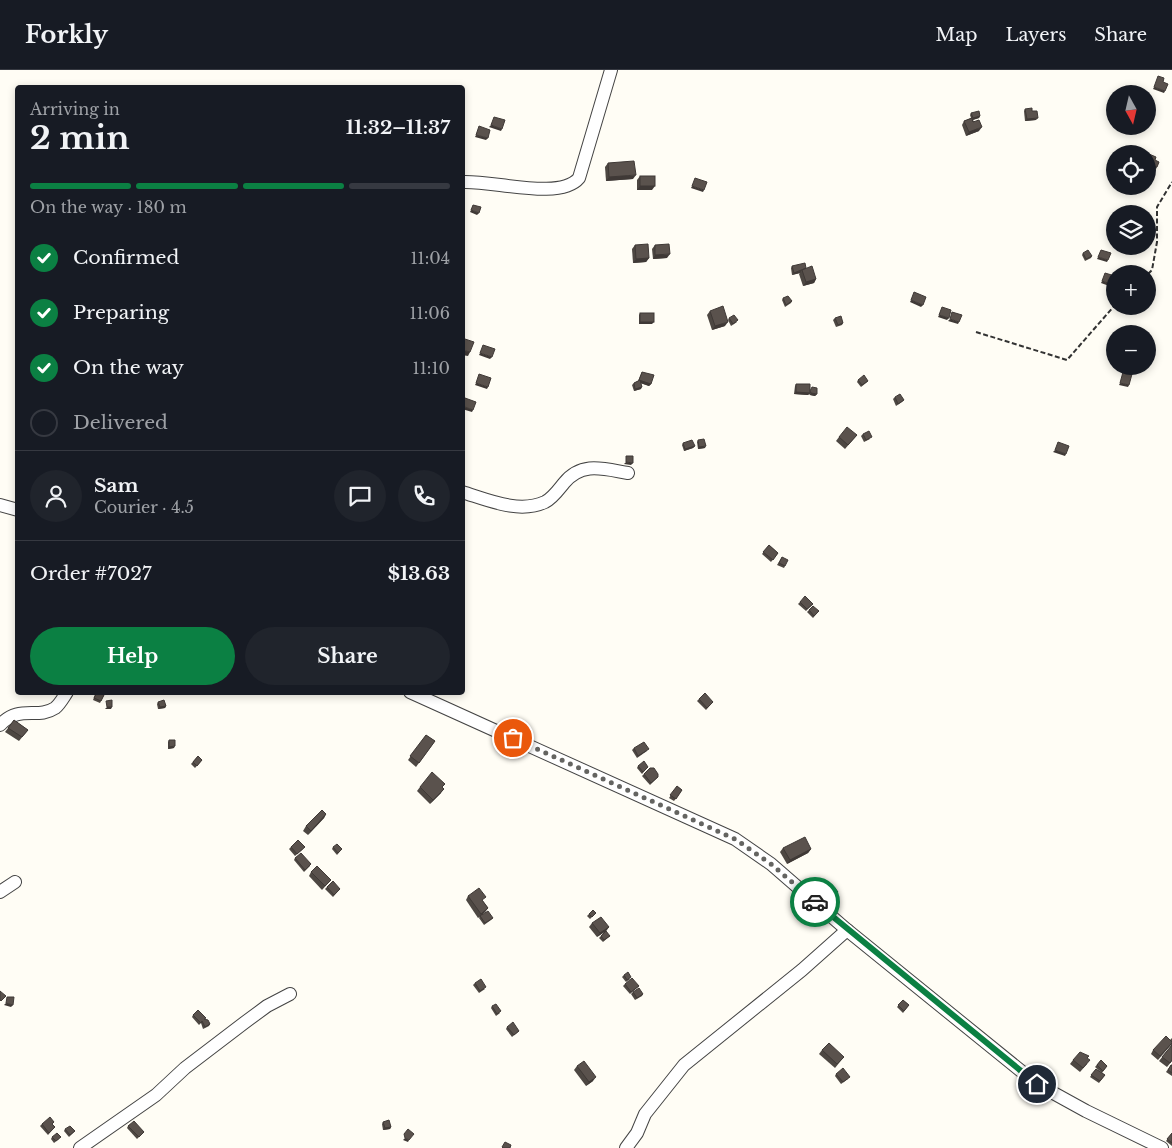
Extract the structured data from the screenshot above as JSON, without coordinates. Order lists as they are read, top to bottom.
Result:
{
  "north": "bottom",
  "page": {
    "header": "Forkly",
    "nav": ["Map", "Layers", "Share"],
    "map_buttons": ["+", "−"],
    "heading": ["2 min", "Arriving in", "11:32–11:37"],
    "panel": [
      "Sam",
      "Courier · 4.5",
      "Order #7027",
      "$13.63"
    ],
    "bar": "On the way · 180 m",
    "list": [
      ["Confirmed", "11:04"],
      ["Preparing", "11:06"],
      ["On the way", "11:10"],
      "Delivered"
    ],
    "buttons": ["Help", "Share"]
  }
}
